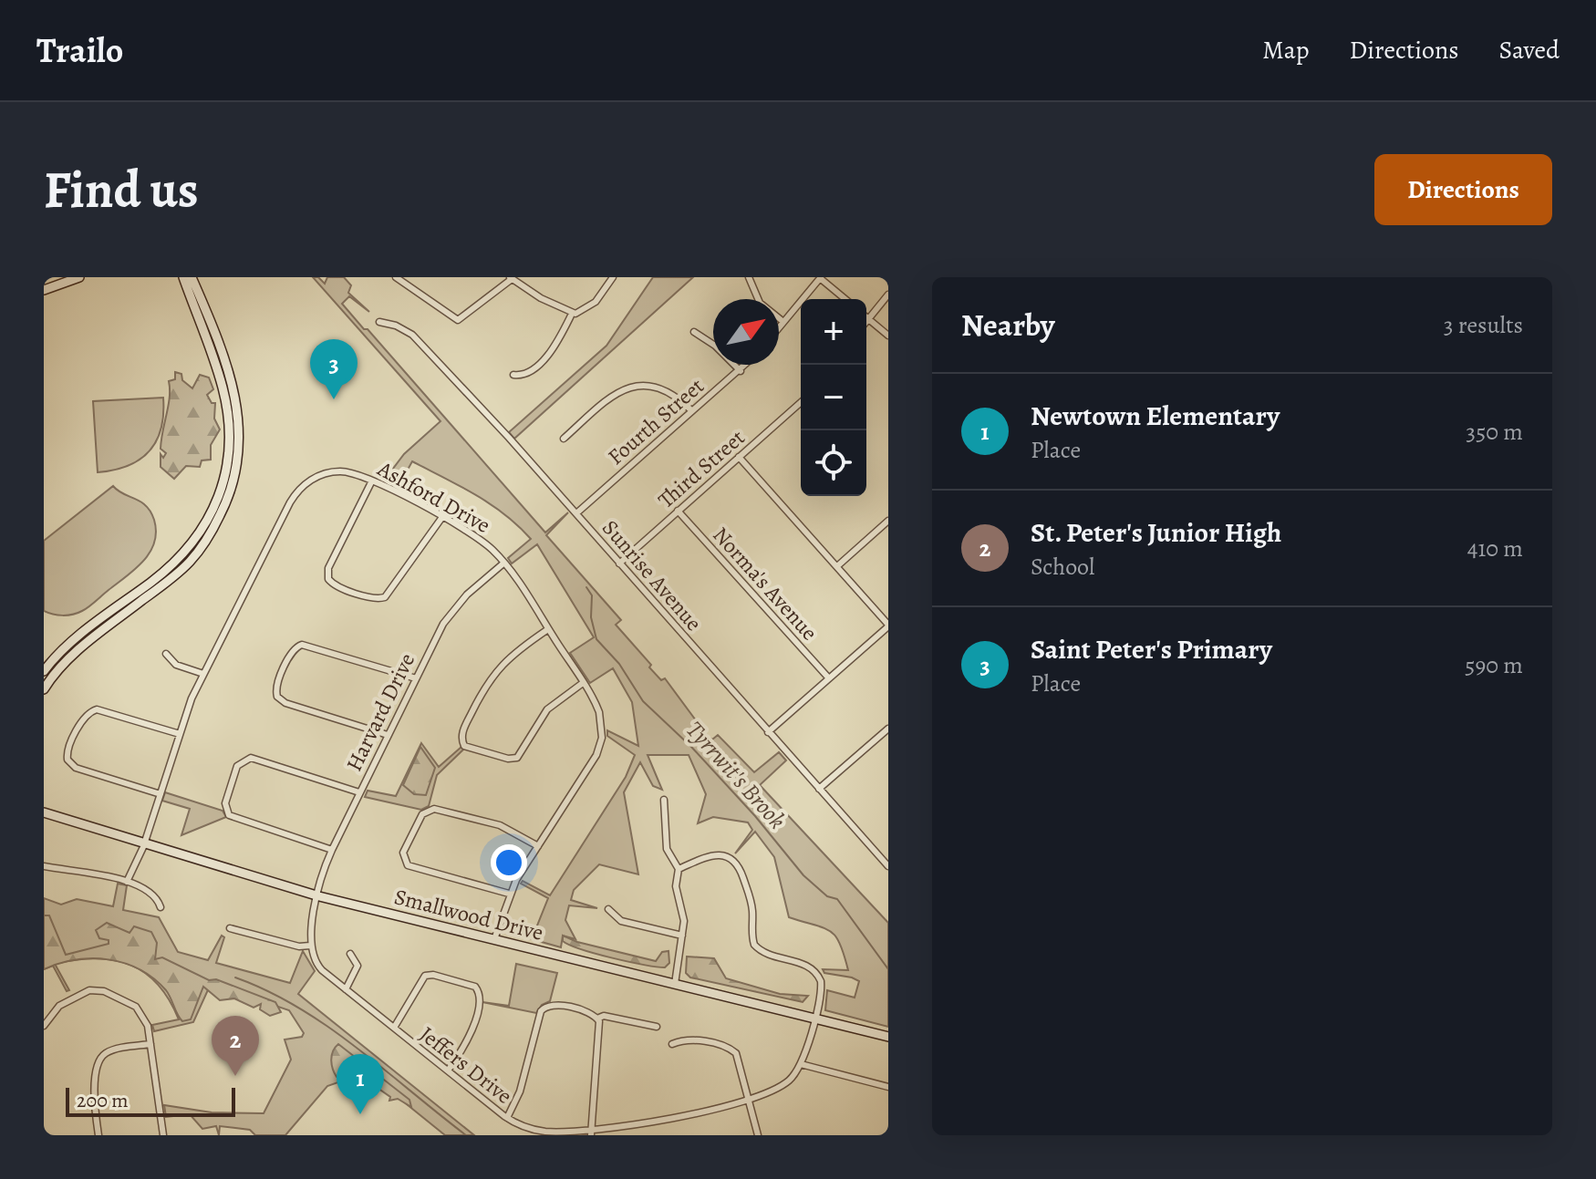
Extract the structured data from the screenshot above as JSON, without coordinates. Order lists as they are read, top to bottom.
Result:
{
  "streets": {
    "main road": ["Smallwood Drive"],
    "street": [
      "Fourth Street",
      "Third Street",
      "Ashford Drive",
      "Sunrise Avenue",
      "Norma's Avenue",
      "Harvard Drive",
      "Jeffers Drive"
    ]
  },
  "crossings": [
    ["Fourth Street", "Sunrise Avenue"],
    ["Third Street", "Sunrise Avenue"],
    ["Third Street", "Norma's Avenue"],
    ["Ashford Drive", "Harvard Drive"],
    ["Ashford Drive", "Smallwood Drive"],
    ["Harvard Drive", "Smallwood Drive"]
  ],
  "water": ["Tyrrwit's Brook"],
  "scale_bar": "200 m",
  "north": "top right",
  "page": {
    "header": "Trailo",
    "nav": ["Map", "Directions", "Saved"],
    "buttons": "Directions",
    "title": "Find us",
    "heading": ["Nearby", "3 results"],
    "map_buttons": ["+", "−"],
    "pins": ["3", "2", "1"],
    "list": [
      {
        "mark": "1",
        "name": "Newtown Elementary",
        "note": "Place",
        "value": "350 m"
      },
      {
        "mark": "2",
        "name": "St. Peter's Junior High",
        "note": "School",
        "value": "410 m"
      },
      {
        "mark": "3",
        "name": "Saint Peter's Primary",
        "note": "Place",
        "value": "590 m"
      }
    ],
    "scale": "200 m"
  }
}
